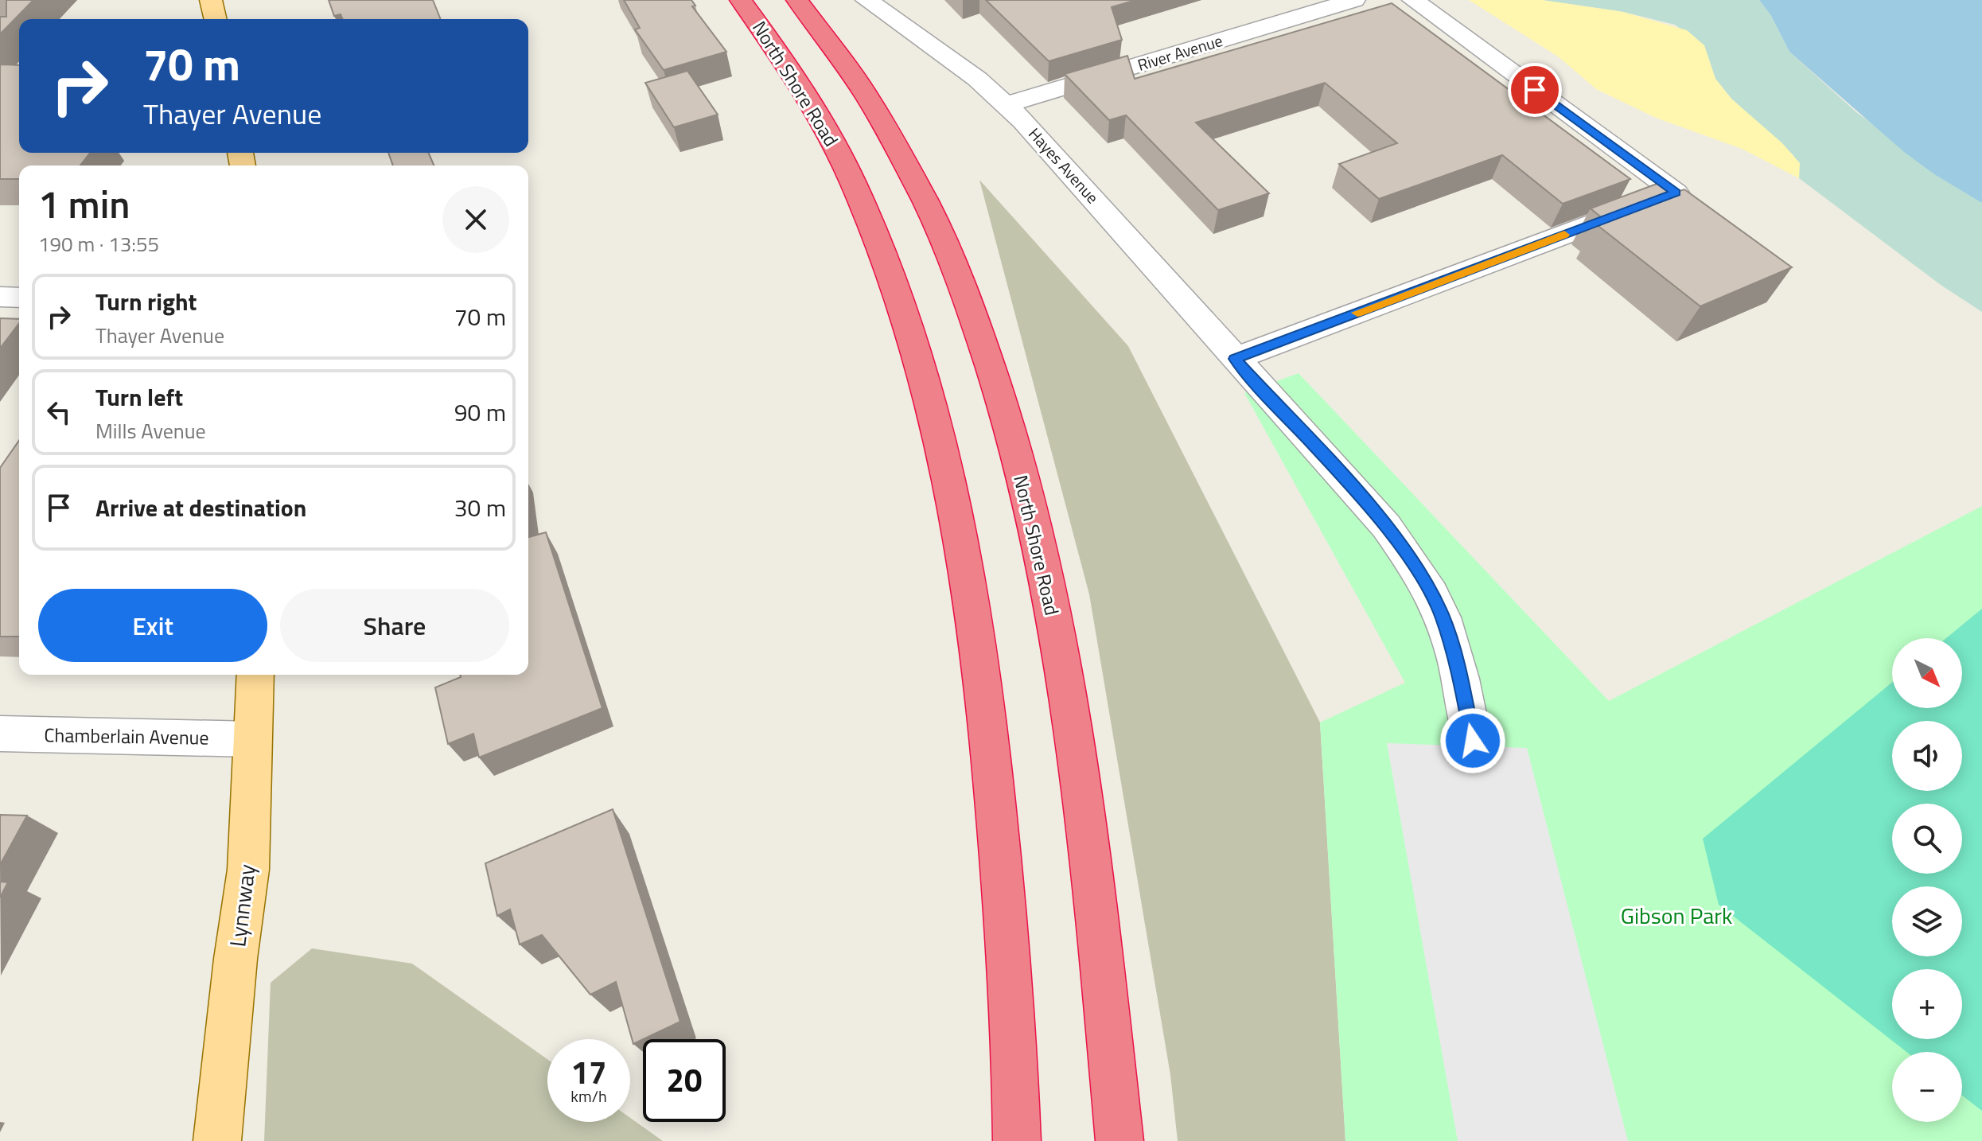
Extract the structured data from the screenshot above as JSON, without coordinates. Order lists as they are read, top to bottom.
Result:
{
  "streets": {
    "highway": ["North Shore Road"],
    "main road": ["Lynnway"],
    "street": ["River Avenue", "Hayes Avenue", "Chamberlain Avenue"]
  },
  "crossings": [
    ["River Avenue", "Hayes Avenue"],
    ["Chamberlain Avenue", "Lynnway"]
  ],
  "parks": ["Gibson Park"],
  "north": "bottom right",
  "page": {
    "turn": ["70 m", "Thayer Avenue"],
    "heading": ["1 min", "190 m · 13:55"],
    "list": [
      {
        "name": "Turn right",
        "note": "Thayer Avenue",
        "value": "70 m"
      },
      {
        "name": "Turn left",
        "note": "Mills Avenue",
        "value": "90 m"
      },
      {
        "name": "Arrive at destination",
        "value": "30 m"
      }
    ],
    "buttons": ["Exit", "Share"],
    "map_buttons": ["+", "−"],
    "speed": "17 km/h",
    "limit": "20"
  }
}
